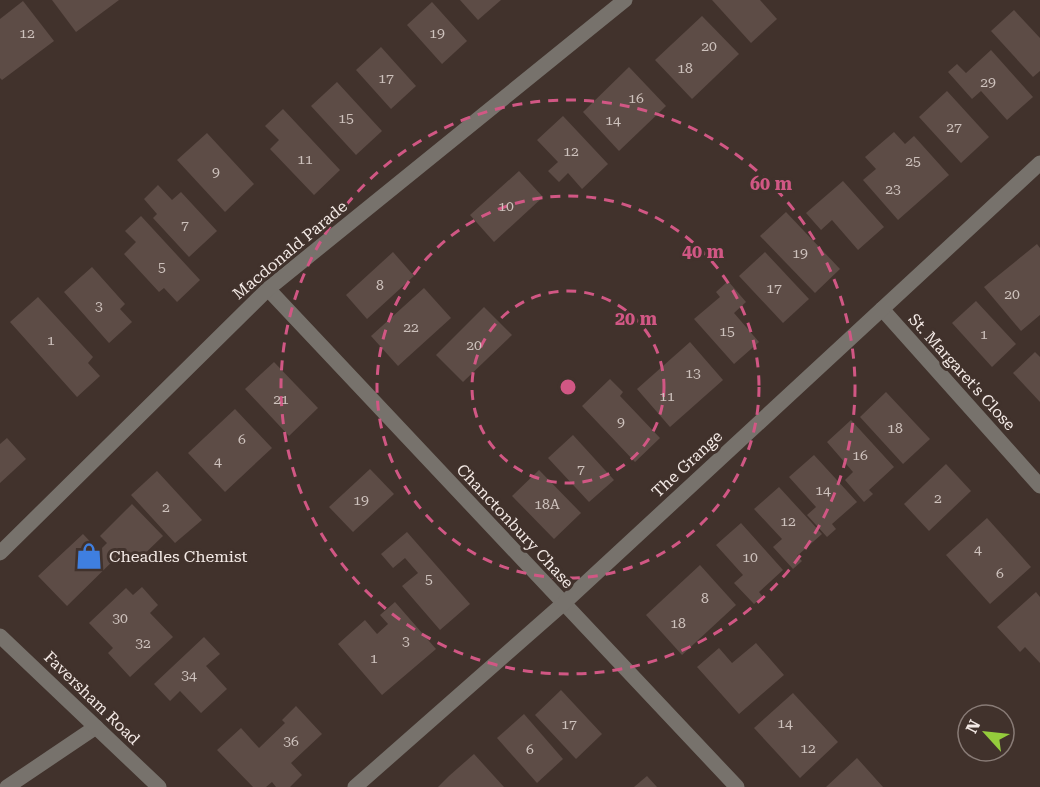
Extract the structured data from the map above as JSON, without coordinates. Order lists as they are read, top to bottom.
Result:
{
  "streets": {
    "street": [
      "Macdonald Parade",
      "St. Margaret's Close",
      "The Grange",
      "Chanctonbury Chase",
      "Faversham Road"
    ]
  },
  "crossings": [
    ["Macdonald Parade", "Chanctonbury Chase"],
    ["St. Margaret's Close", "The Grange"],
    ["The Grange", "Chanctonbury Chase"]
  ],
  "places": {
    "shop": ["Cheadles Chemist"]
  },
  "house_numbers": [
    "12",
    "19",
    "20",
    "18",
    "17",
    "29",
    "16",
    "15",
    "14",
    "27",
    "12",
    "11",
    "25",
    "9",
    "23",
    "10",
    "7",
    "19",
    "5",
    "8",
    "17",
    "20",
    "3",
    "22",
    "15",
    "1",
    "1",
    "20",
    "13",
    "11",
    "21",
    "9",
    "18",
    "6",
    "16",
    "4",
    "7",
    "14",
    "2",
    "19",
    "18A",
    "2",
    "12",
    "4",
    "10",
    "6",
    "5",
    "8",
    "30",
    "18",
    "3",
    "32",
    "1",
    "34",
    "14",
    "17",
    "36",
    "12",
    "6"
  ],
  "north": "top left",
  "rings": ["60 m", "40 m", "20 m"]
}
